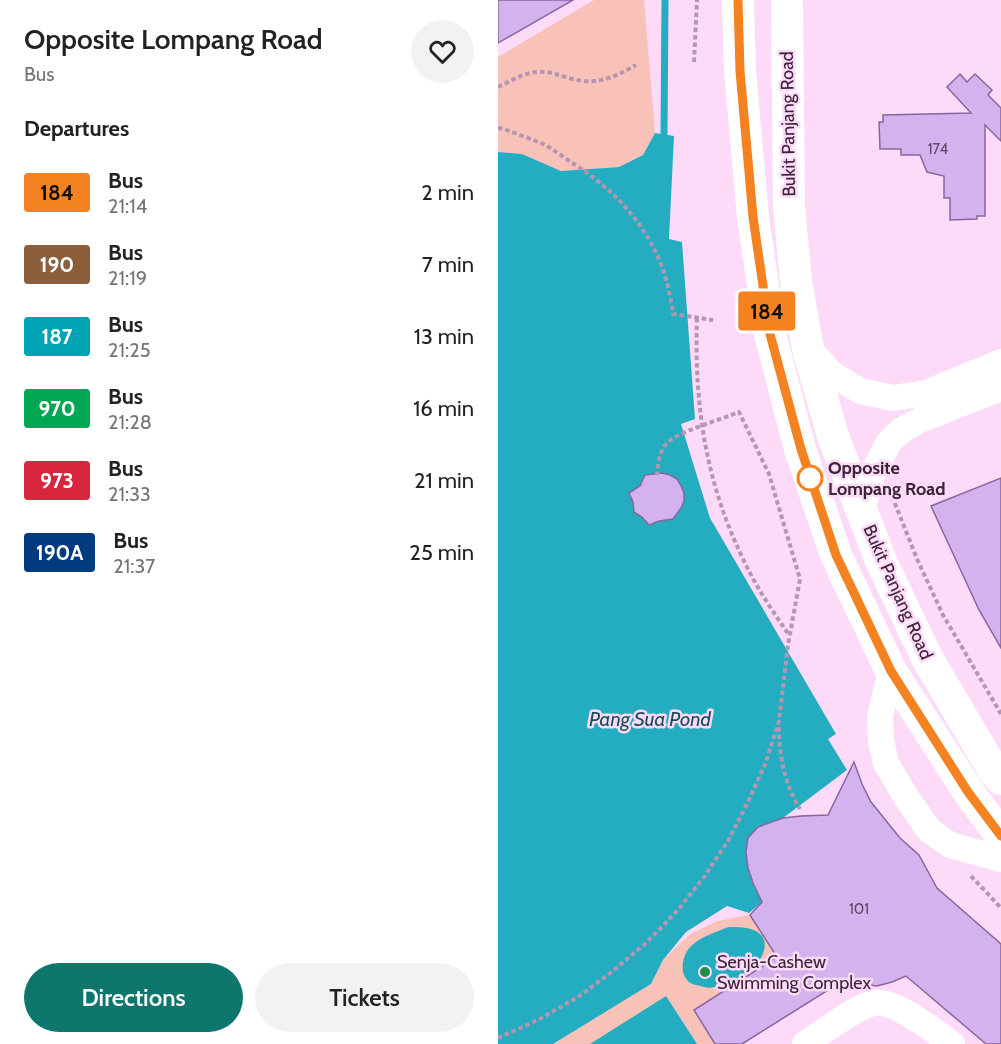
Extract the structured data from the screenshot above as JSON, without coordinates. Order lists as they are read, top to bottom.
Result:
{
  "streets": {
    "main road": ["Bukit Panjang Road"]
  },
  "water": ["Pang Sua Pond"],
  "places": ["Opposite Lompang Road", "Senja-Cashew Swimming Complex"],
  "lines": ["bus line 184"],
  "house_numbers": ["174", "101"],
  "page": {
    "heading": [
      ["Opposite Lompang Road", "Bus"],
      "Departures"
    ],
    "on_map": "184",
    "list": [
      {
        "mark": "184",
        "name": "Bus",
        "note": "21:14",
        "value": "2 min"
      },
      {
        "mark": "190",
        "name": "Bus",
        "note": "21:19",
        "value": "7 min"
      },
      {
        "mark": "187",
        "name": "Bus",
        "note": "21:25",
        "value": "13 min"
      },
      {
        "mark": "970",
        "name": "Bus",
        "note": "21:28",
        "value": "16 min"
      },
      {
        "mark": "973",
        "name": "Bus",
        "note": "21:33",
        "value": "21 min"
      },
      {
        "mark": "190A",
        "name": "Bus",
        "note": "21:37",
        "value": "25 min"
      }
    ],
    "buttons": ["Directions", "Tickets"]
  }
}
